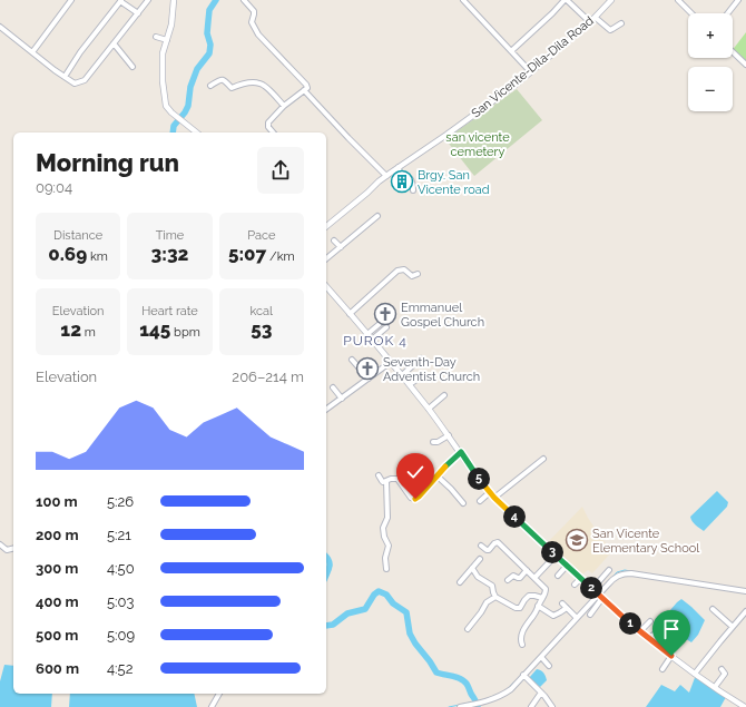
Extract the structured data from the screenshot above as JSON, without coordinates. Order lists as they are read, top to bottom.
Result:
{
  "streets": {
    "street": ["San Vicente-Dila-Dila Road"]
  },
  "districts": ["PUROK 4"],
  "parks": ["san vicente cemetery"],
  "places": {
    "building": ["Brgy. San Vicente road"],
    "church": ["Emmanuel Gospel Church", "Seventh-Day Adventist Church"],
    "school or university": ["San Vicente Elementary School"]
  },
  "page": {
    "map_buttons": ["+", "−"],
    "heading": ["Morning run", "09:04"],
    "stats": [
      ["Distance", "0.69 km"],
      ["Time", "3:32"],
      ["Pace", "5:07 /km"],
      ["Elevation", "12 m"],
      ["Heart rate", "145 bpm"],
      ["kcal", "53"]
    ],
    "chart": ["Elevation", "206–214 m"],
    "pins": [
      "5",
      "4",
      "3",
      "2",
      "1"
    ],
    "list": [
      {
        "name": "100 m",
        "note": "5:26"
      },
      {
        "name": "200 m",
        "note": "5:21"
      },
      {
        "name": "300 m",
        "note": "4:50"
      },
      {
        "name": "400 m",
        "note": "5:03"
      },
      {
        "name": "500 m",
        "note": "5:09"
      },
      {
        "name": "600 m",
        "note": "4:52"
      }
    ]
  }
}
